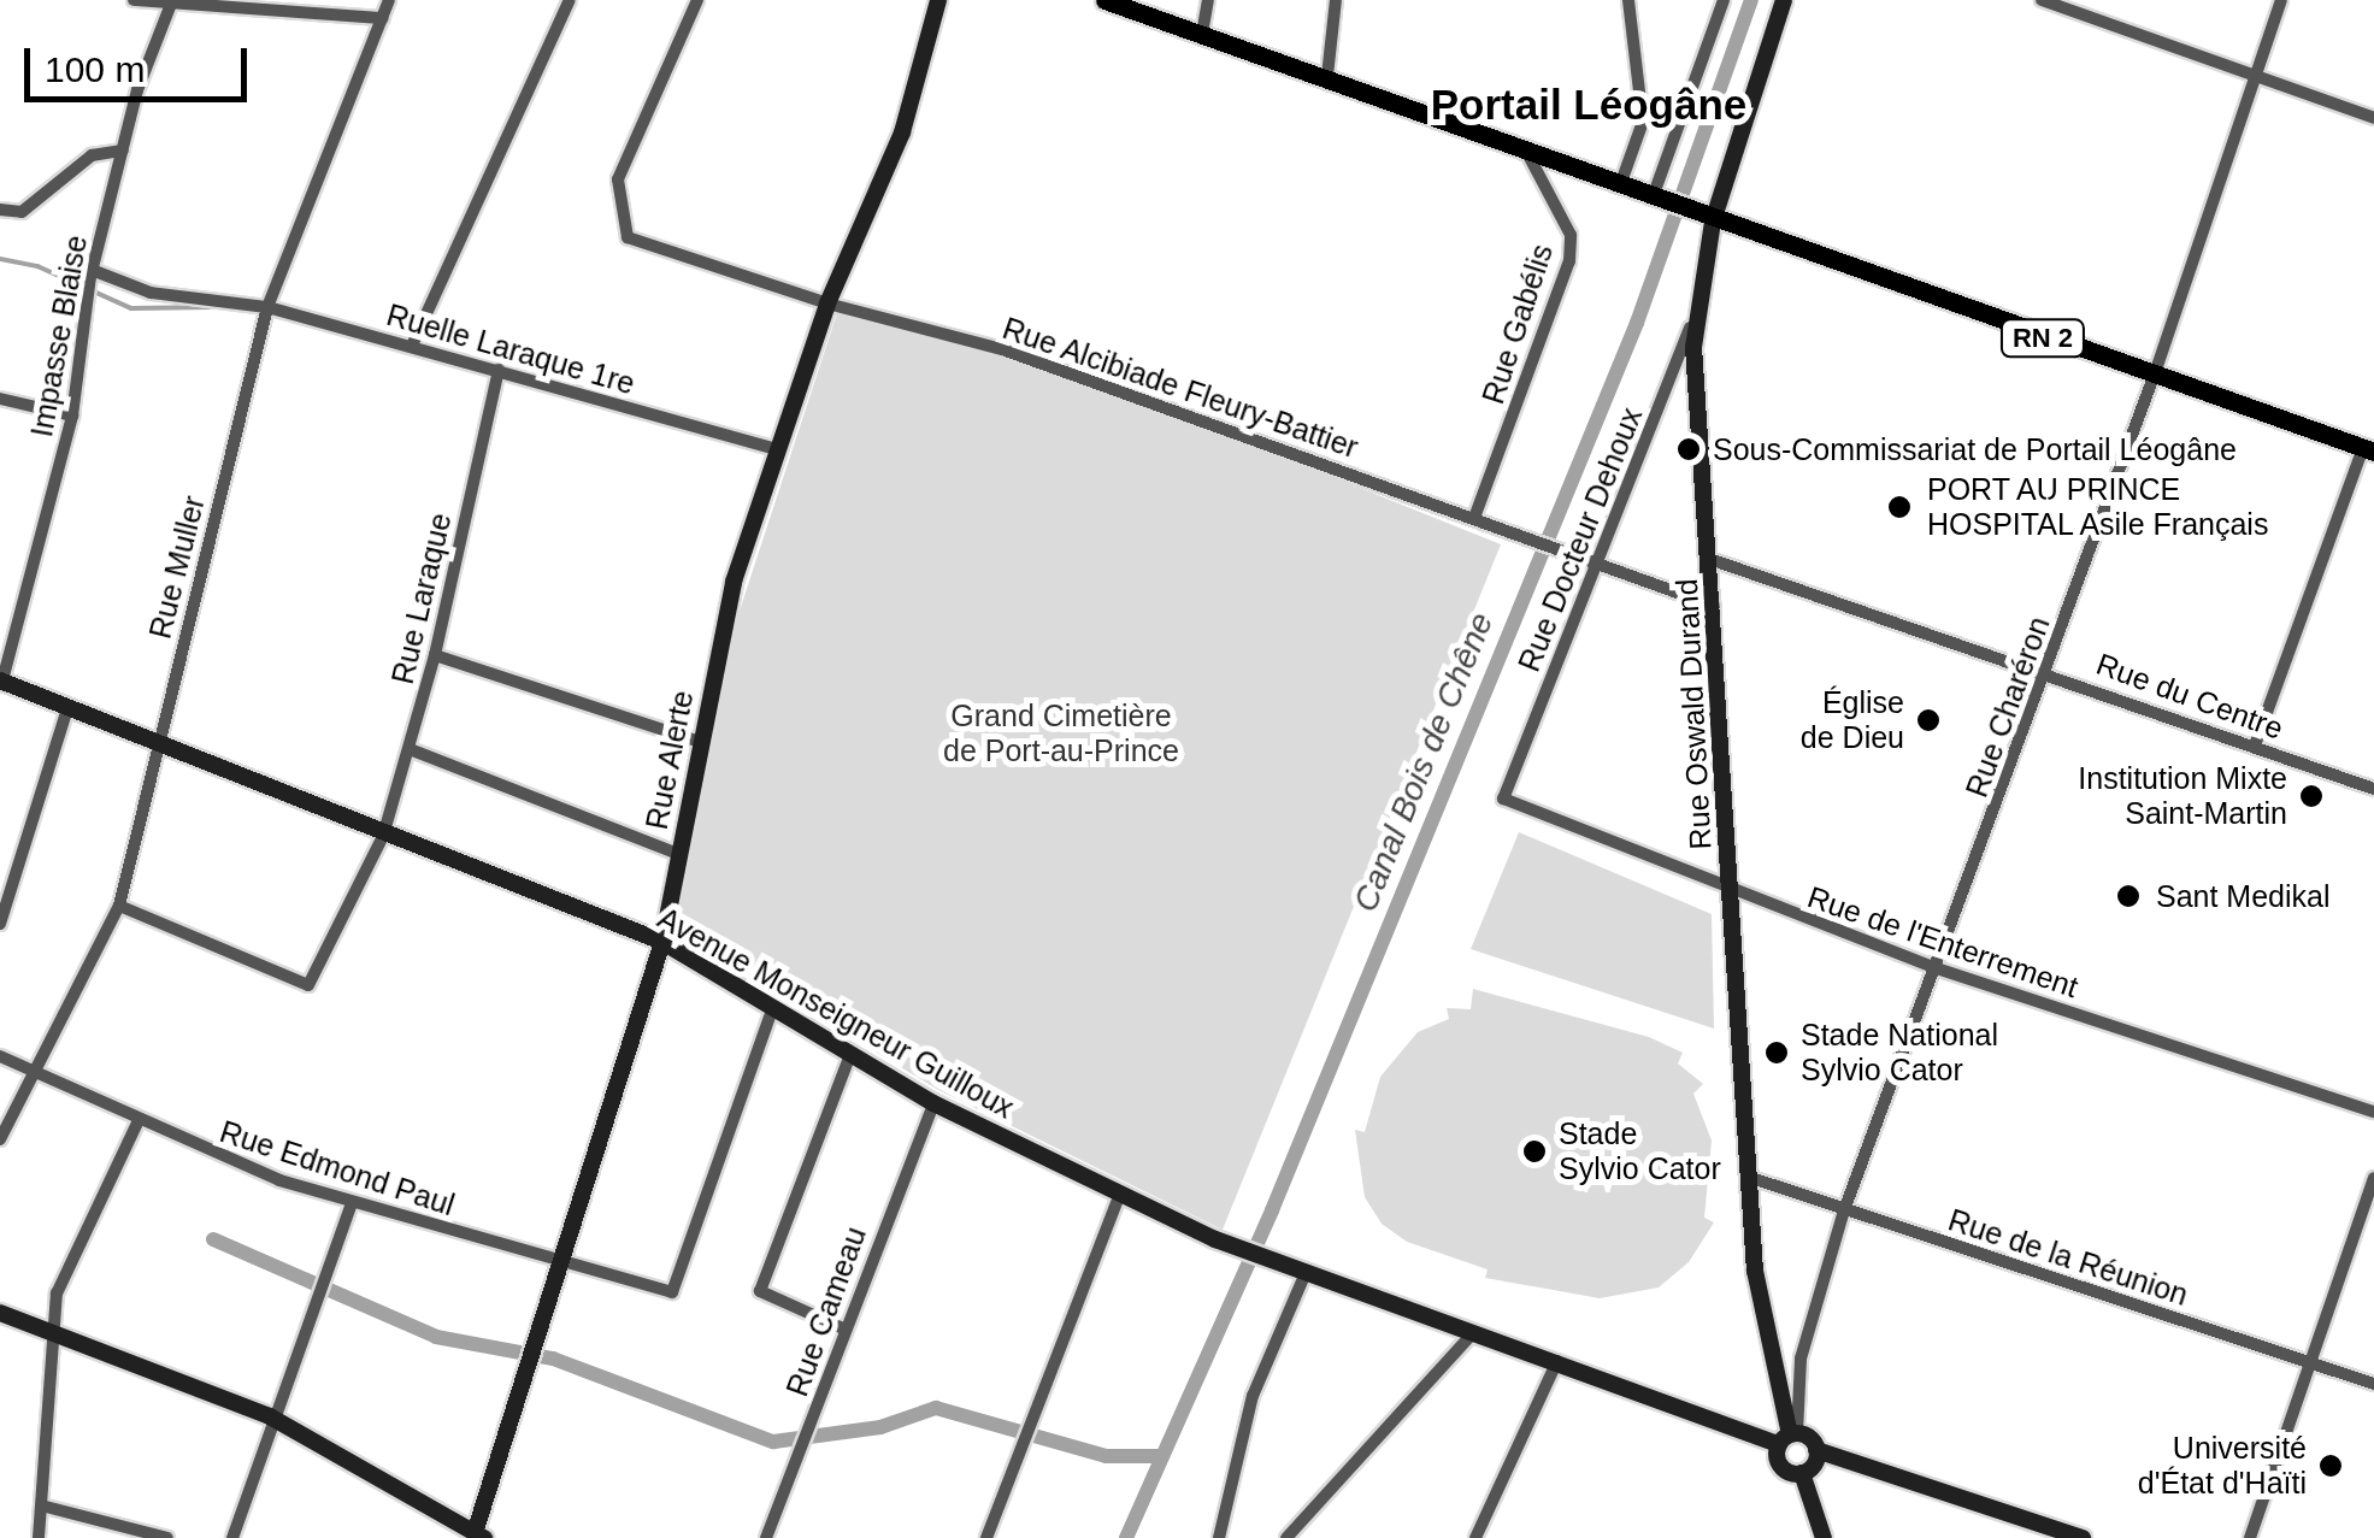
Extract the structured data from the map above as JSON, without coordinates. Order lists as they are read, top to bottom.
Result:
{
  "streets": {
    "main road": ["RN 2"],
    "street": [
      "Rue Gabélis",
      "Impasse Blaise",
      "Ruelle Laraque 1re",
      "Rue Alcibiade Fleury-Battier",
      "Rue Docteur Dehoux",
      "Rue Muller",
      "Rue Laraque",
      "Rue du Centre",
      "Rue Charéron",
      "Rue Oswald Durand",
      "Rue Alerte",
      "Rue de l'Enterrement",
      "Avenue Monseigneur Guilloux",
      "Rue Edmond Paul",
      "Rue de la Réunion",
      "Rue Cameau"
    ]
  },
  "crossings": [
    ["Rue Gabélis", "RN 2"],
    ["Rue Gabélis", "Rue Alcibiade Fleury-Battier"],
    ["Impasse Blaise", "Ruelle Laraque 1re"],
    ["Impasse Blaise", "Avenue Monseigneur Guilloux"],
    ["RN 2", "Rue Charéron"],
    ["RN 2", "Rue Oswald Durand"],
    ["Ruelle Laraque 1re", "Rue Muller"],
    ["Ruelle Laraque 1re", "Rue Laraque"],
    ["Ruelle Laraque 1re", "Rue Alerte"],
    ["Rue Alcibiade Fleury-Battier", "Rue Docteur Dehoux"],
    ["Rue Alcibiade Fleury-Battier", "Rue Oswald Durand"],
    ["Rue Alcibiade Fleury-Battier", "Rue Alerte"],
    ["Rue Docteur Dehoux", "Rue Oswald Durand"],
    ["Rue Docteur Dehoux", "Rue de l'Enterrement"],
    ["Rue Muller", "Rue Laraque"],
    ["Rue Muller", "Avenue Monseigneur Guilloux"],
    ["Rue Muller", "Rue Edmond Paul"],
    ["Rue Laraque", "Avenue Monseigneur Guilloux"],
    ["Rue du Centre", "Rue Charéron"],
    ["Rue du Centre", "Rue Oswald Durand"],
    ["Rue Charéron", "Rue Oswald Durand"],
    ["Rue Charéron", "Rue de l'Enterrement"],
    ["Rue Charéron", "Avenue Monseigneur Guilloux"],
    ["Rue Charéron", "Rue de la Réunion"],
    ["Rue Oswald Durand", "Rue de l'Enterrement"],
    ["Rue Oswald Durand", "Avenue Monseigneur Guilloux"],
    ["Rue Oswald Durand", "Rue de la Réunion"],
    ["Rue Alerte", "Avenue Monseigneur Guilloux"],
    ["Rue Alerte", "Rue Edmond Paul"],
    ["Avenue Monseigneur Guilloux", "Rue Edmond Paul"],
    ["Avenue Monseigneur Guilloux", "Rue Cameau"]
  ],
  "districts": ["Portail Léogâne"],
  "water": ["Canal Bois de Chêne"],
  "parks": ["Grand Cimetière de Port-au-Prince"],
  "places": [
    "Sous-Commissariat de Portail Léogâne",
    "PORT AU PRINCE HOSPITAL Asile Français",
    "Église de Dieu",
    "Institution Mixte Saint-Martin",
    "Sant Medikal",
    "Stade National Sylvio Cator",
    "Stade Sylvio Cator",
    "Université d'État d'Haïti"
  ],
  "scale_bar": "100 m"
}
